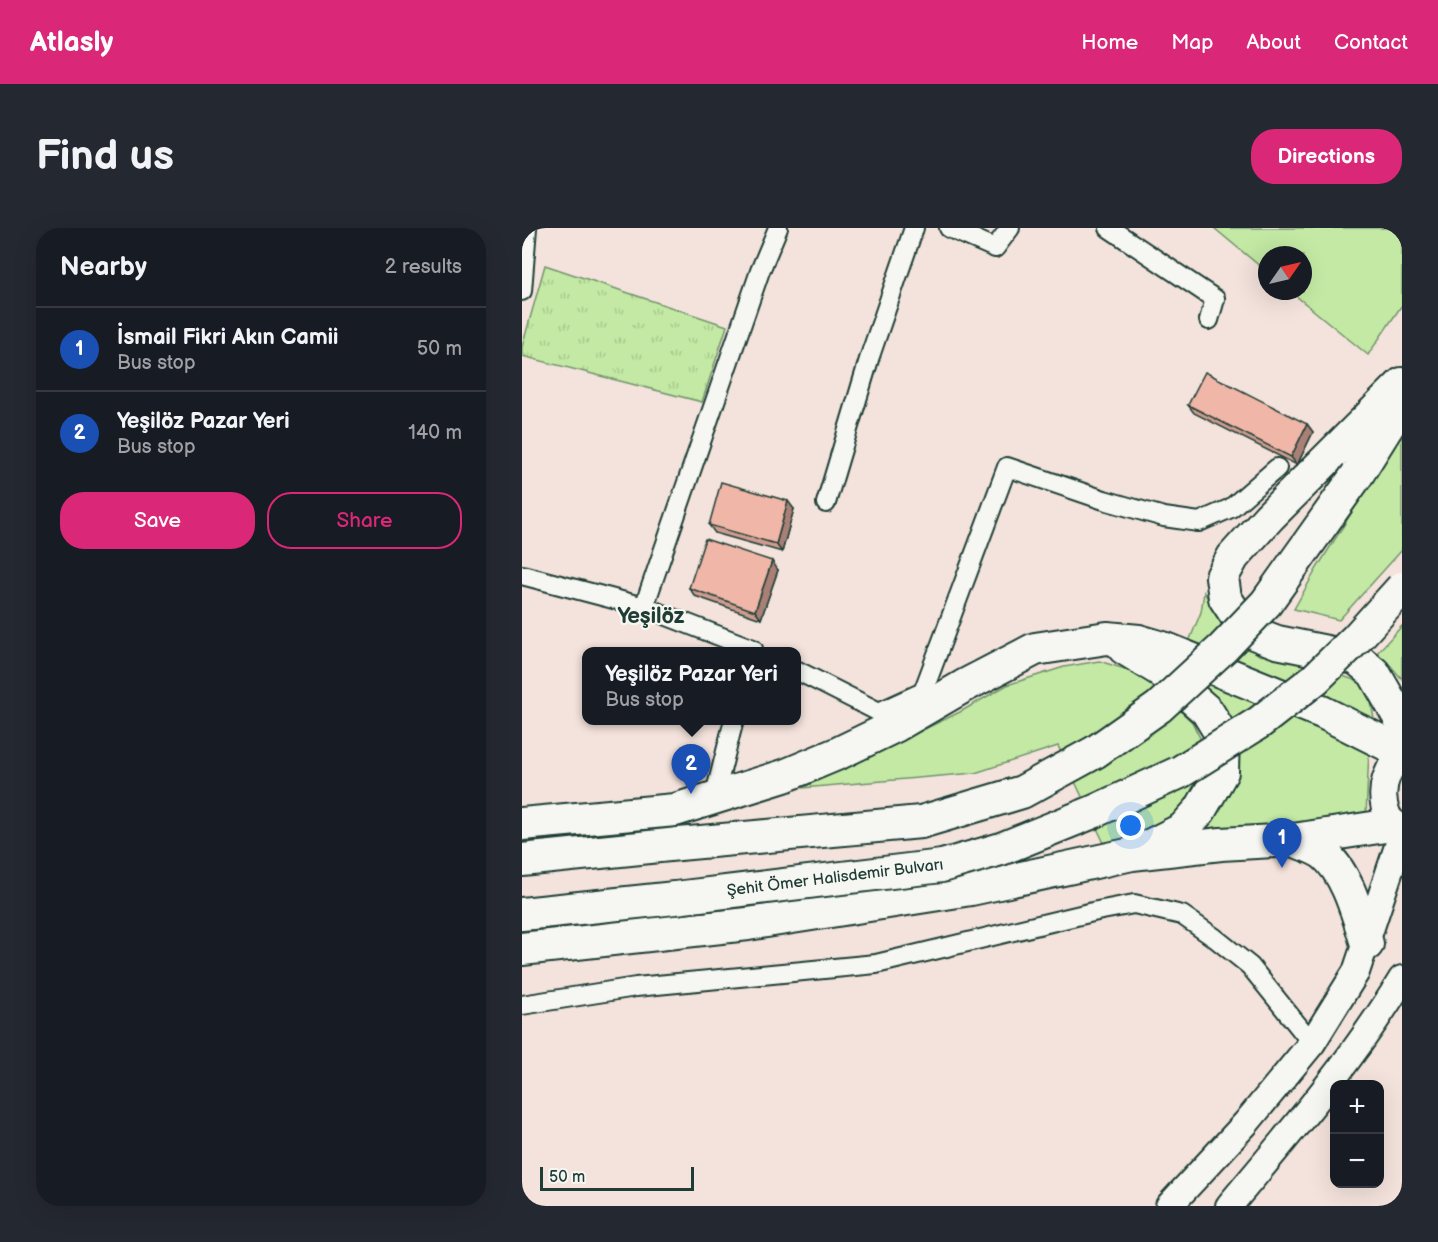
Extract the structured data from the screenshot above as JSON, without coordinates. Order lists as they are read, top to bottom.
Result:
{
  "streets": {
    "highway": ["Şehit Ömer Halisdemir Bulvarı"]
  },
  "districts": ["Yeşilöz"],
  "scale_bar": "50 m",
  "north": "top right",
  "page": {
    "header": "Atlasly",
    "nav": [
      "Home",
      "Map",
      "About",
      "Contact"
    ],
    "buttons": [
      "Directions",
      ["Save", "Share"]
    ],
    "title": "Find us",
    "heading": ["Nearby", "2 results"],
    "list": [
      {
        "mark": "1",
        "name": "İsmail Fikri Akın Camii",
        "note": "Bus stop",
        "value": "50 m"
      },
      {
        "mark": "2",
        "name": "Yeşilöz Pazar Yeri",
        "note": "Bus stop",
        "value": "140 m"
      }
    ],
    "popup": ["Yeşilöz Pazar Yeri", "Bus stop"],
    "pins": ["2", "1"],
    "map_buttons": ["+", "−"],
    "scale": "50 m"
  }
}
